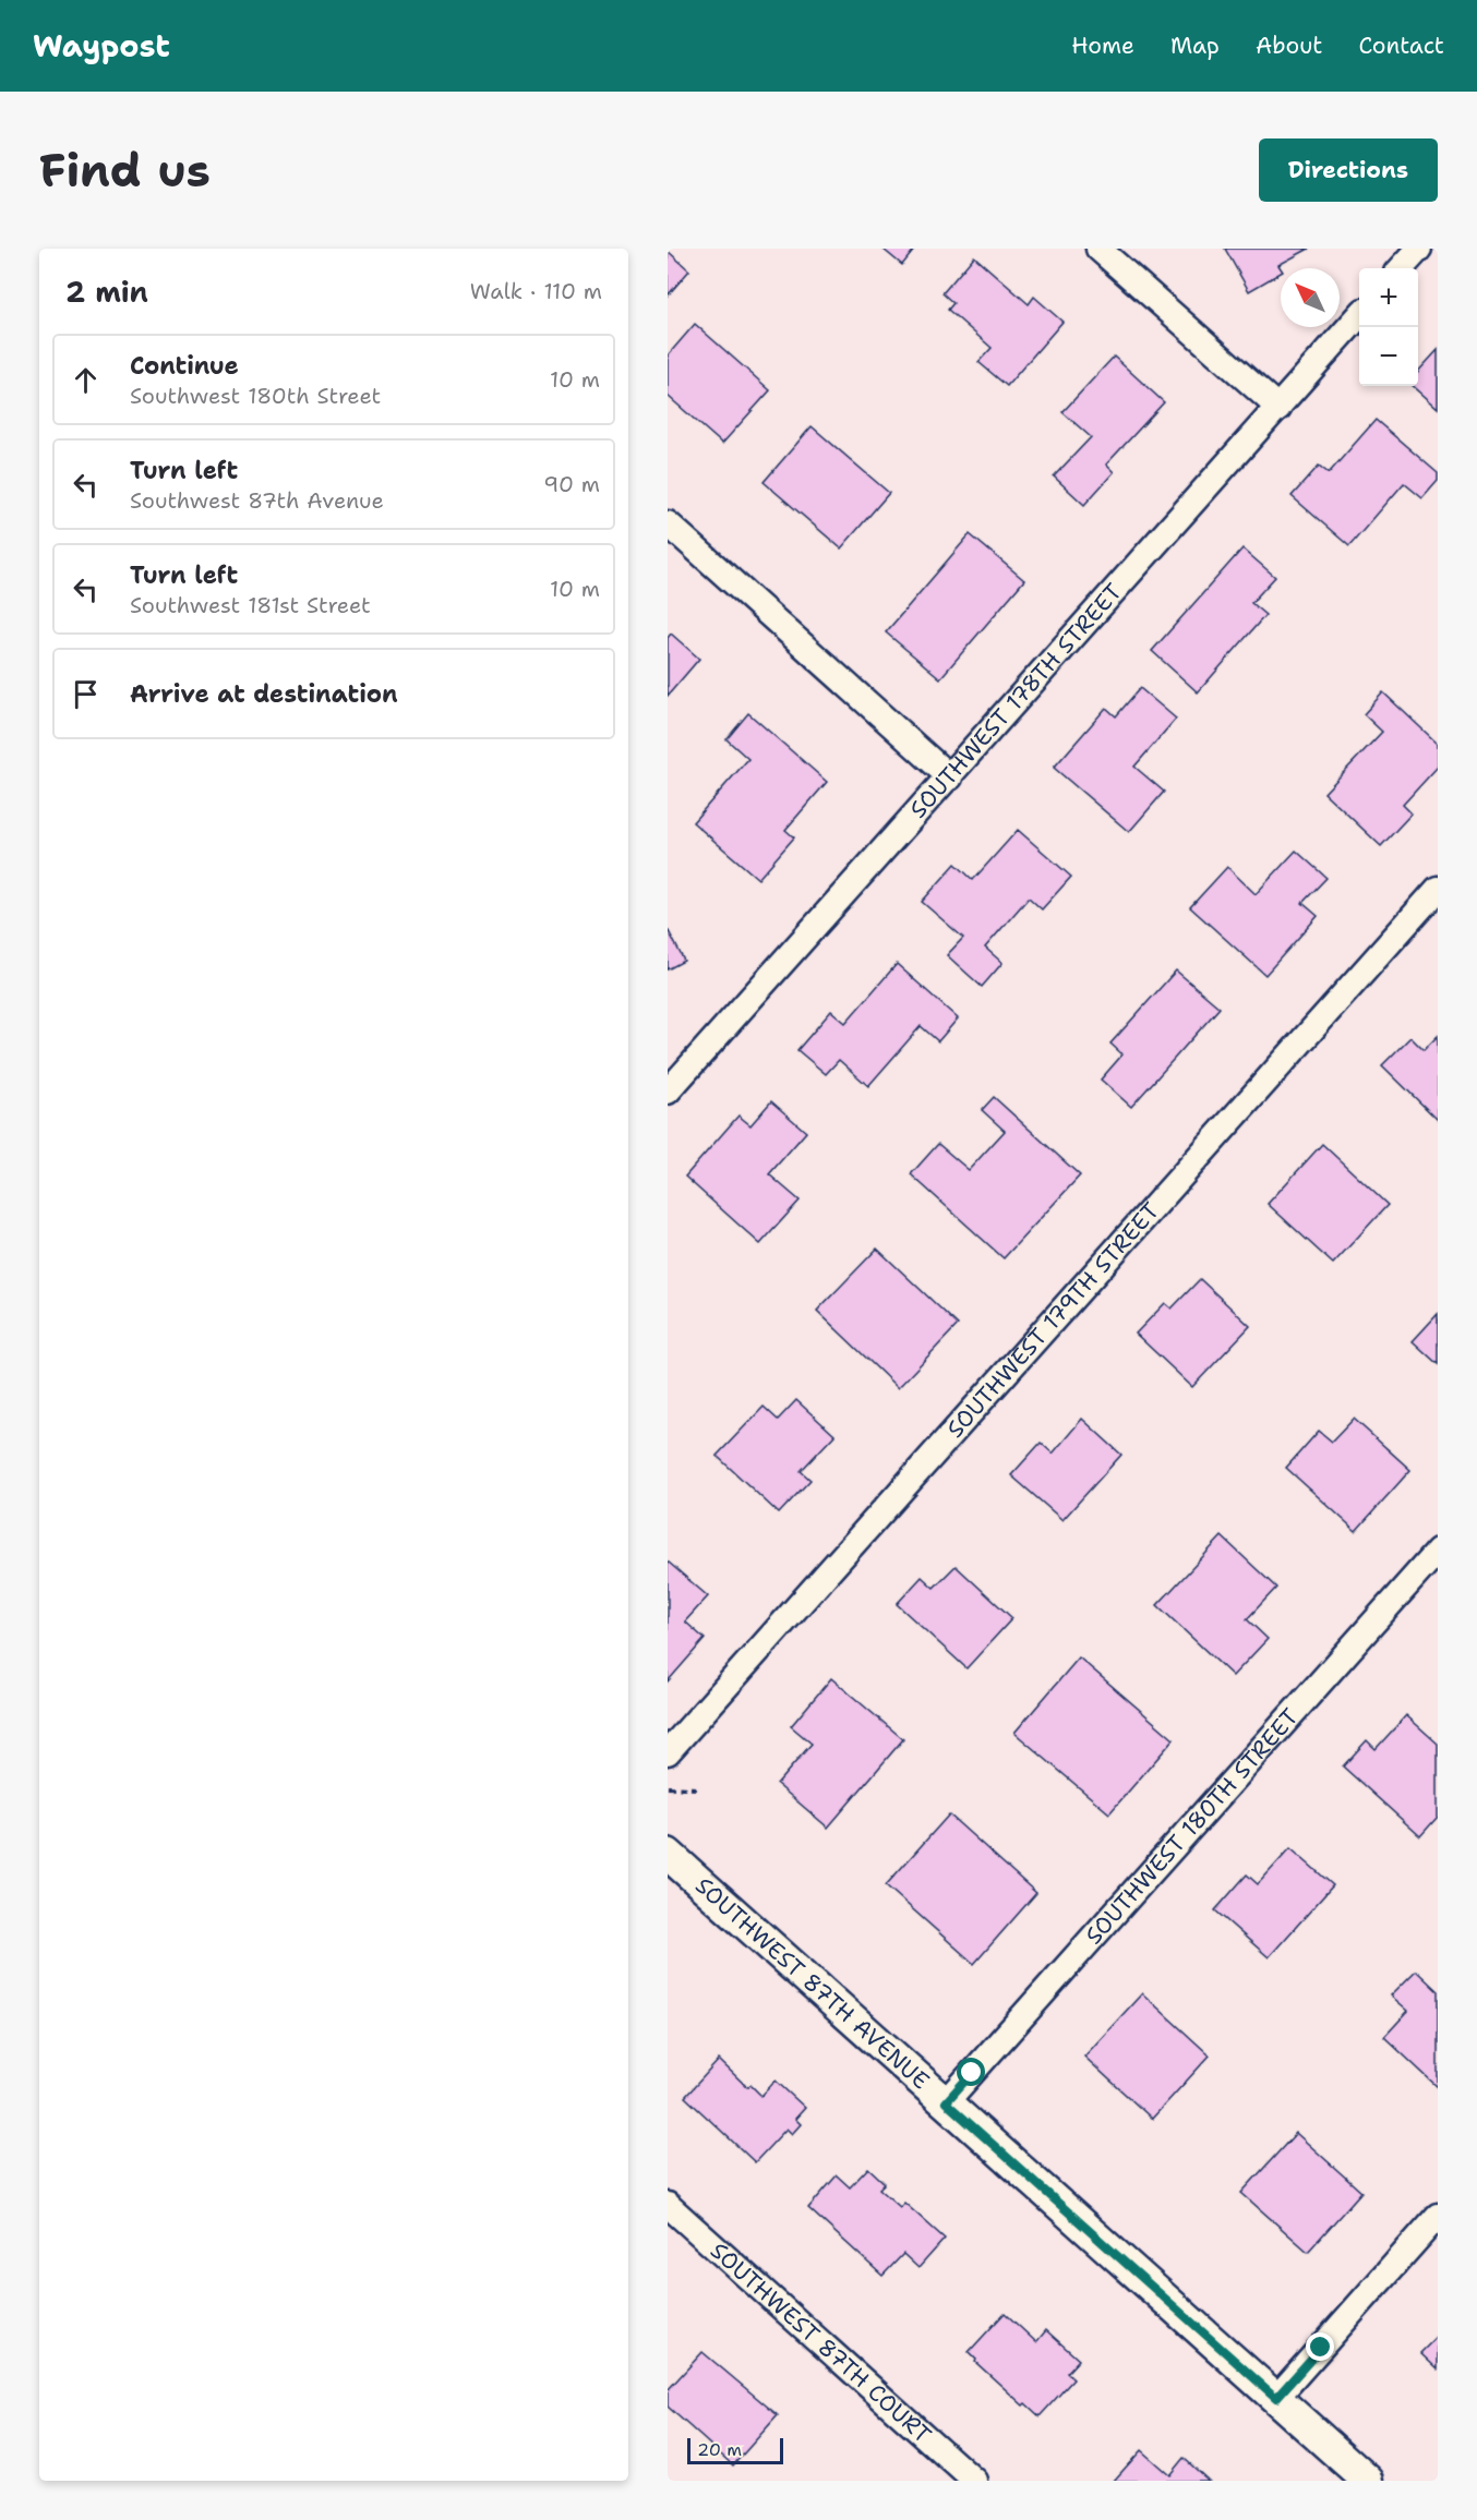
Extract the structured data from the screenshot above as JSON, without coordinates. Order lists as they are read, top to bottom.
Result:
{
  "streets": {
    "street": [
      "SOUTHWEST 178TH STREET",
      "SOUTHWEST 179TH STREET",
      "SOUTHWEST 180TH STREET",
      "SOUTHWEST 87TH AVENUE",
      "SOUTHWEST 87TH COURT"
    ]
  },
  "crossings": [
    ["SOUTHWEST 180TH STREET", "SOUTHWEST 87TH AVENUE"]
  ],
  "scale_bar": "20 m",
  "north": "top left",
  "page": {
    "header": "Waypost",
    "nav": [
      "Home",
      "Map",
      "About",
      "Contact"
    ],
    "buttons": "Directions",
    "title": "Find us",
    "heading": ["2 min", "Walk · 110 m"],
    "map_buttons": ["+", "−"],
    "list": [
      ["Continue", "Southwest 180th Street", "10 m"],
      ["Turn left", "Southwest 87th Avenue", "90 m"],
      ["Turn left", "Southwest 181st Street", "10 m"],
      "Arrive at destination"
    ],
    "scale": "20 m"
  }
}
